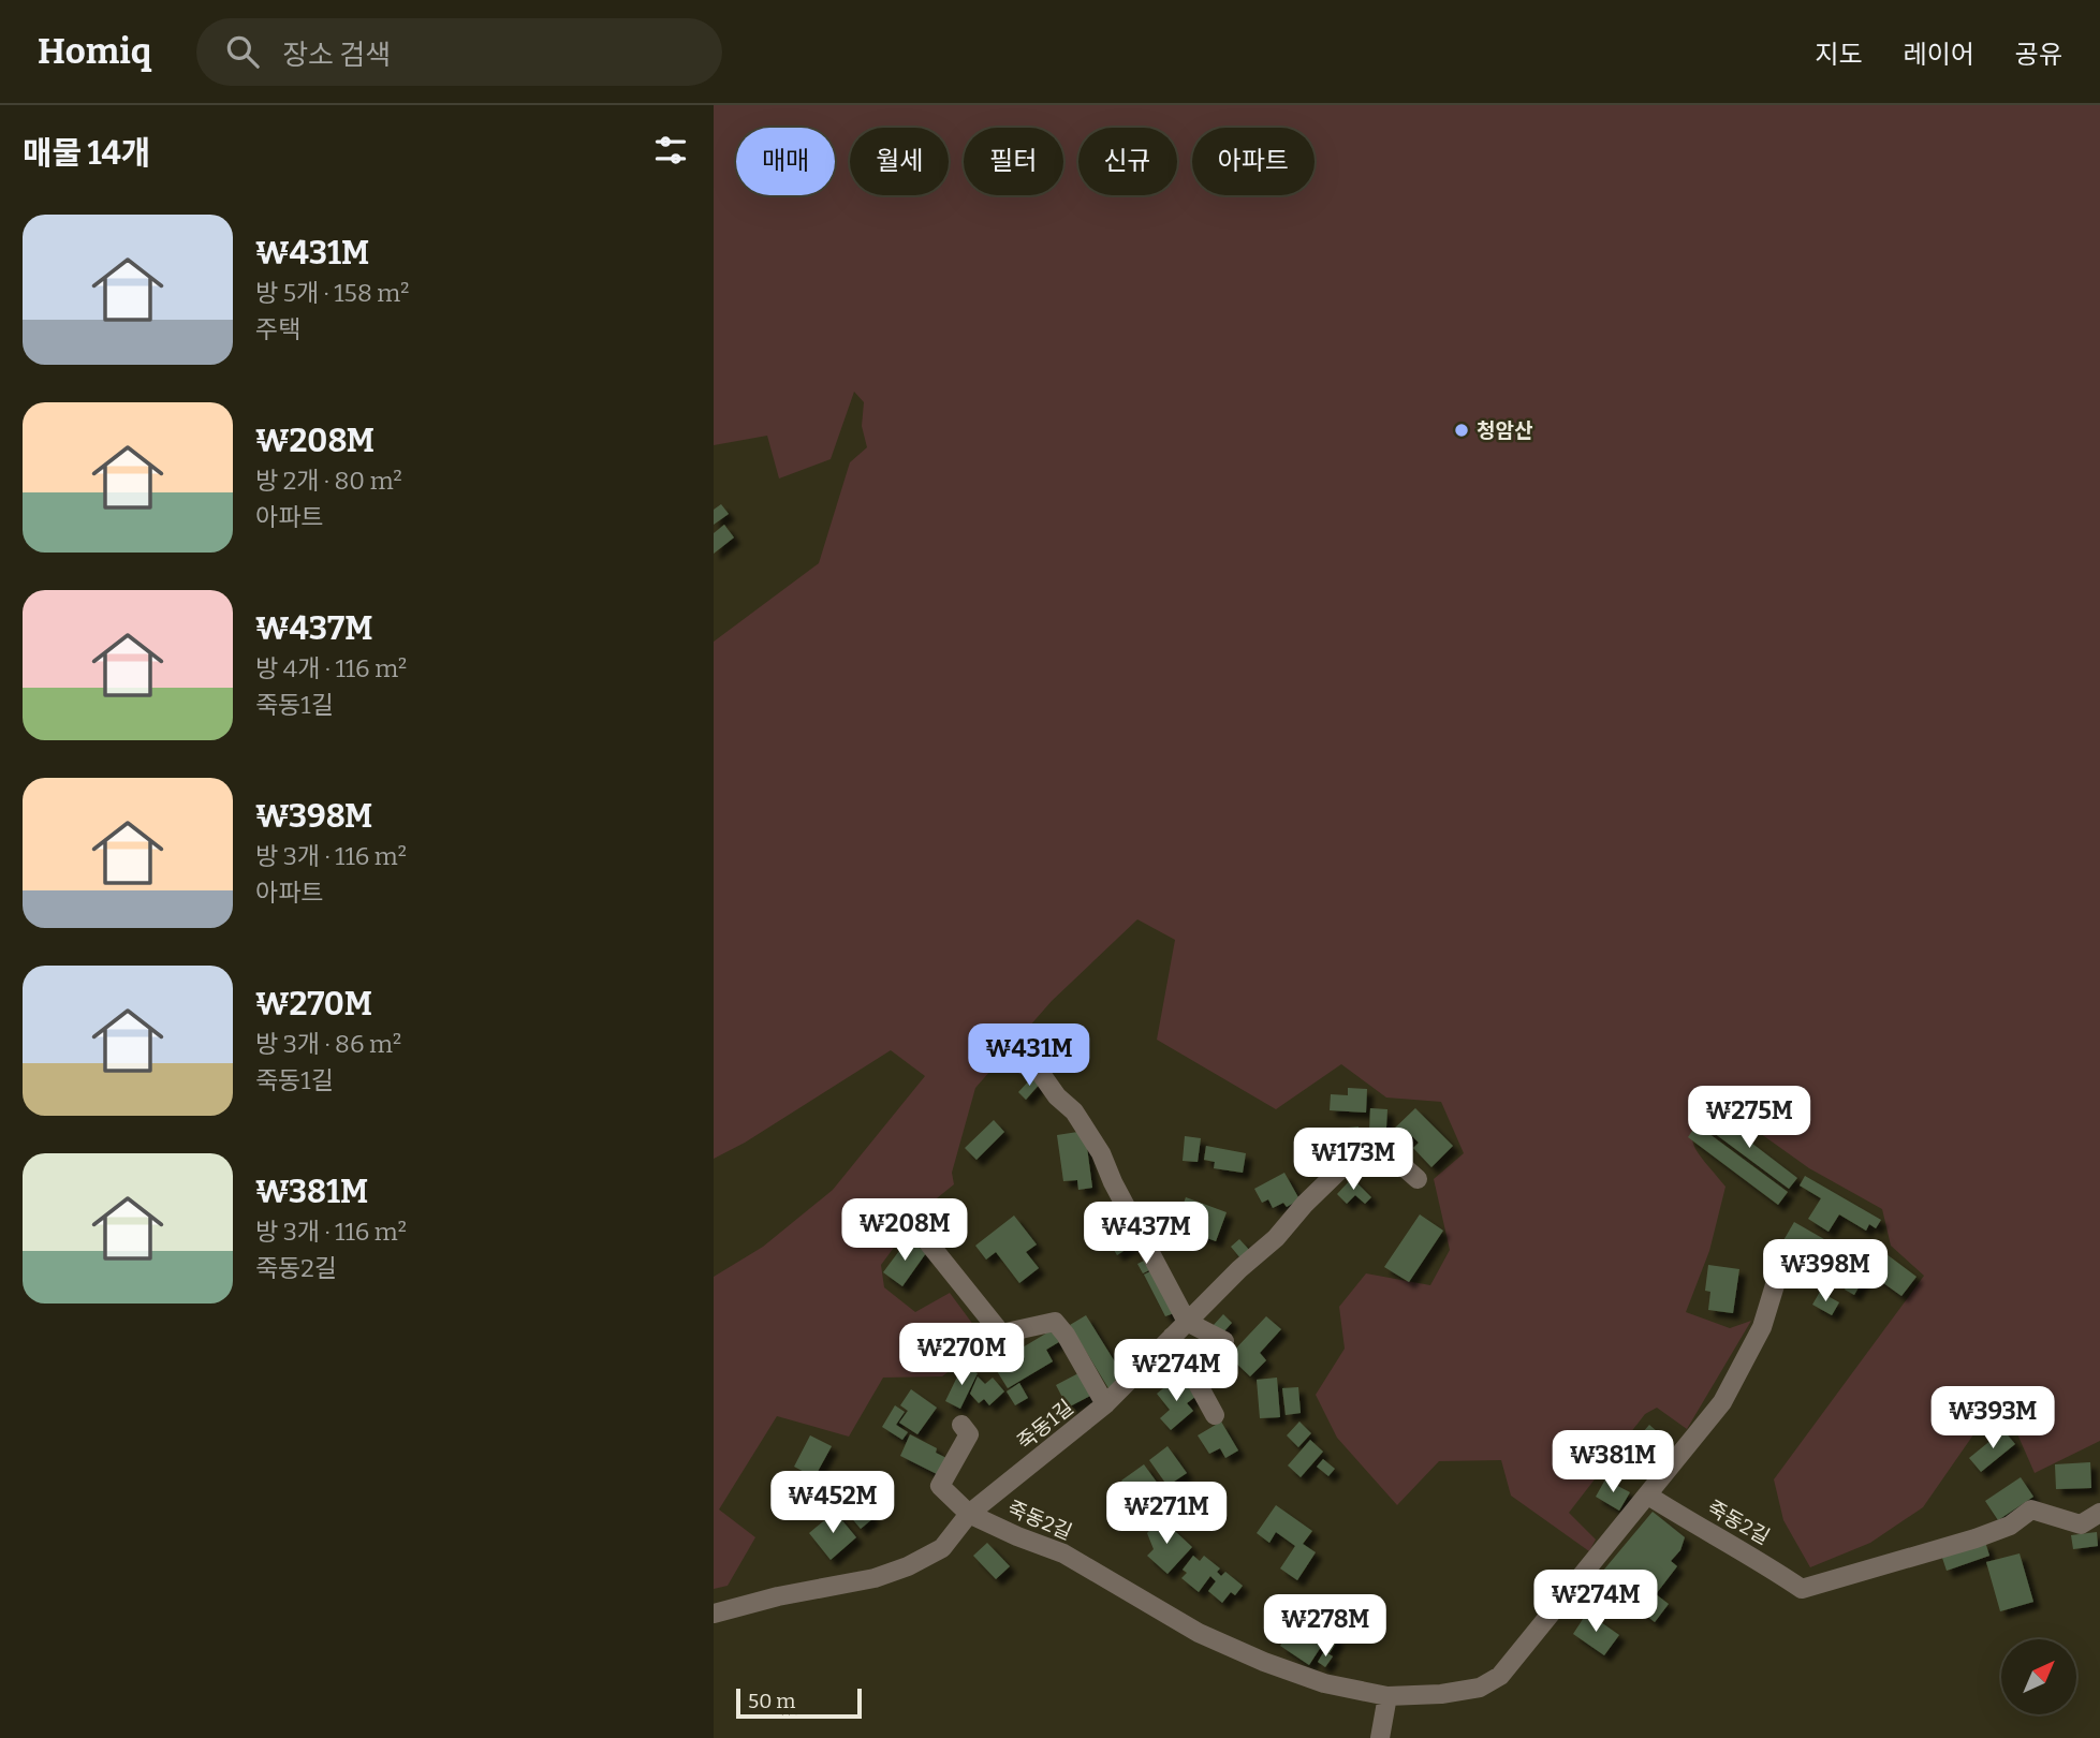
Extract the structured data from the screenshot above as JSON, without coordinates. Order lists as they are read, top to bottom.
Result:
{
  "streets": {
    "street": ["죽동1길", "죽동2길"]
  },
  "crossings": [
    ["죽동1길", "죽동2길"]
  ],
  "places": ["청암산"],
  "scale_bar": "50 m",
  "north": "top right",
  "page": {
    "header": "Homiq",
    "search": "장소 검색",
    "nav": ["지도", "레이어", "공유"],
    "heading": "매물 14개",
    "chip": [
      "매매",
      "월세",
      "필터",
      "신규",
      "아파트"
    ],
    "list": [
      {
        "name": "₩431M",
        "note": "방 5개 · 158 m² · 주택"
      },
      {
        "name": "₩208M",
        "note": "방 2개 · 80 m² · 아파트"
      },
      {
        "name": "₩437M",
        "note": "방 4개 · 116 m² · 죽동1길"
      },
      {
        "name": "₩398M",
        "note": "방 3개 · 116 m² · 아파트"
      },
      {
        "name": "₩270M",
        "note": "방 3개 · 86 m² · 죽동1길"
      },
      {
        "name": "₩381M",
        "note": "방 3개 · 116 m² · 죽동2길"
      }
    ],
    "price": [
      "₩431M",
      "₩275M",
      "₩173M",
      "₩208M",
      "₩437M",
      "₩398M",
      "₩270M",
      "₩274M",
      "₩393M",
      "₩381M",
      "₩452M",
      "₩271M",
      "₩274M",
      "₩278M"
    ],
    "scale": "50 m"
  }
}
